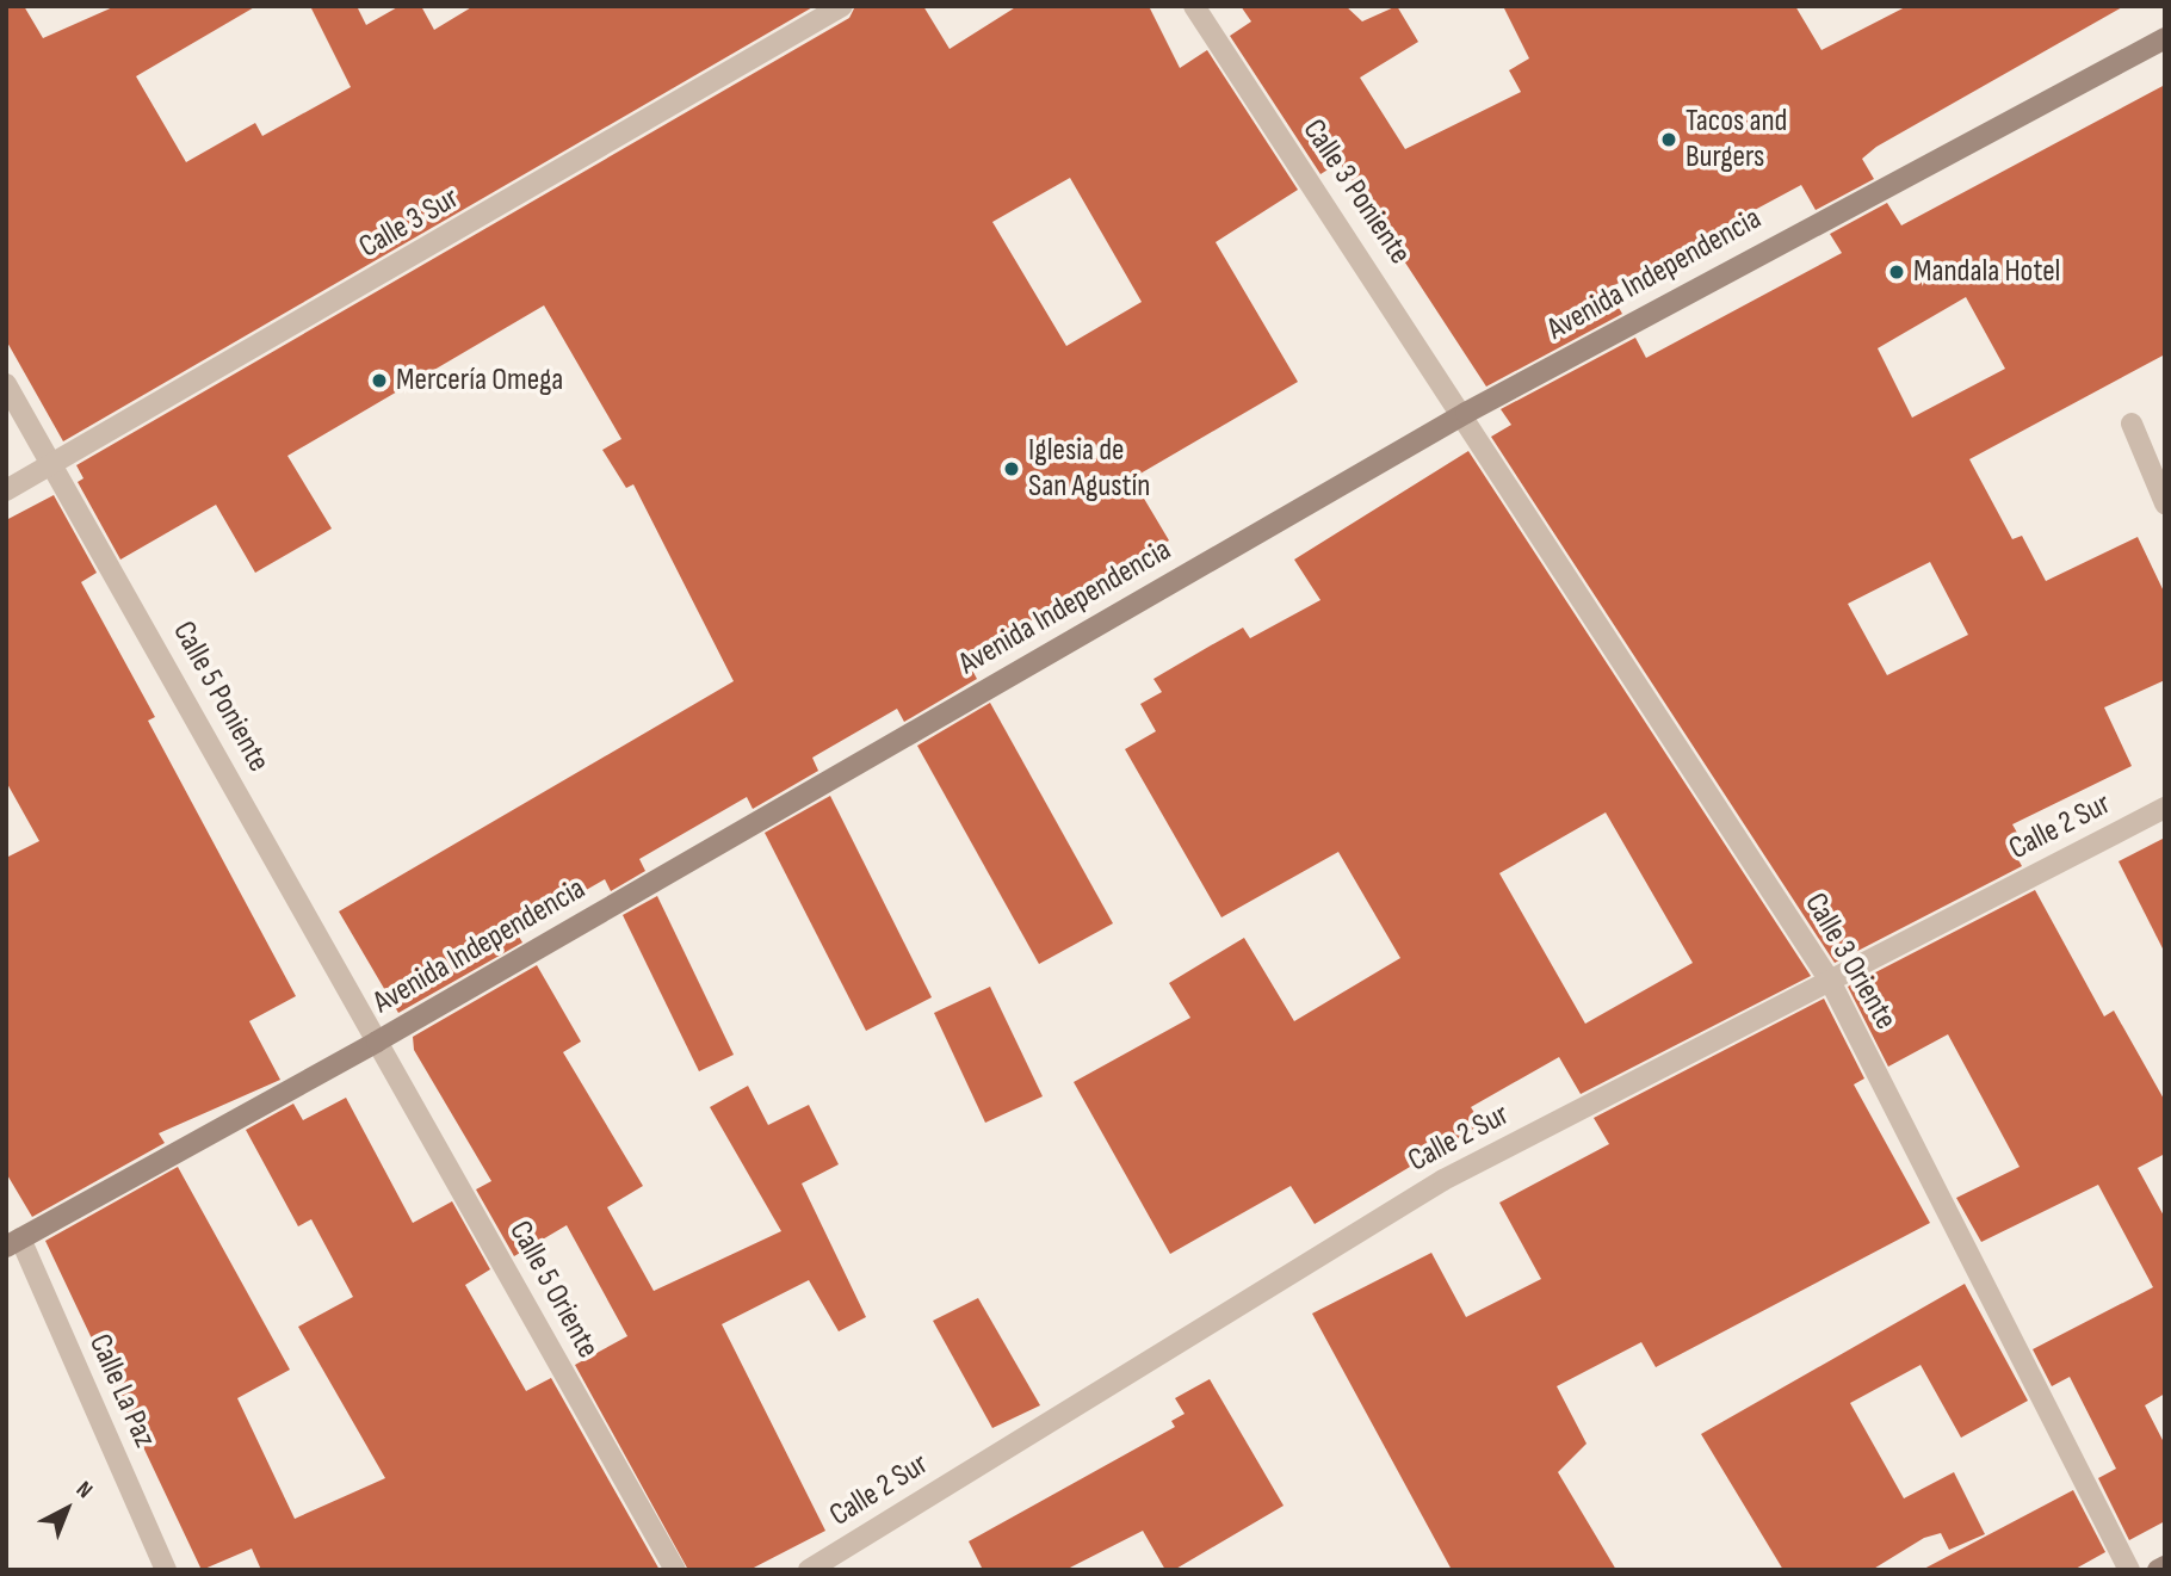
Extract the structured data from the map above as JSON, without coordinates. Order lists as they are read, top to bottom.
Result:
{
  "streets": {
    "main road": ["Avenida Independencia"],
    "street": [
      "Calle 3 Poniente",
      "Calle 3 Sur",
      "Calle 5 Poniente",
      "Calle 2 Sur",
      "Calle 3 Oriente",
      "Calle 5 Oriente",
      "Calle La Paz"
    ]
  },
  "crossings": [
    ["Calle 3 Poniente", "Avenida Independencia"],
    ["Calle 3 Poniente", "Calle 3 Oriente"],
    ["Calle 3 Sur", "Calle 5 Poniente"],
    ["Avenida Independencia", "Calle 5 Poniente"],
    ["Avenida Independencia", "Calle 3 Oriente"],
    ["Avenida Independencia", "Calle 5 Oriente"],
    ["Avenida Independencia", "Calle La Paz"],
    ["Calle 5 Poniente", "Calle 5 Oriente"],
    ["Calle 2 Sur", "Calle 3 Oriente"]
  ],
  "places": [
    "Tacos and Burgers",
    "Mandala Hotel",
    "Mercería Omega",
    "Iglesia de San Agustín"
  ],
  "north": "top right"
}
